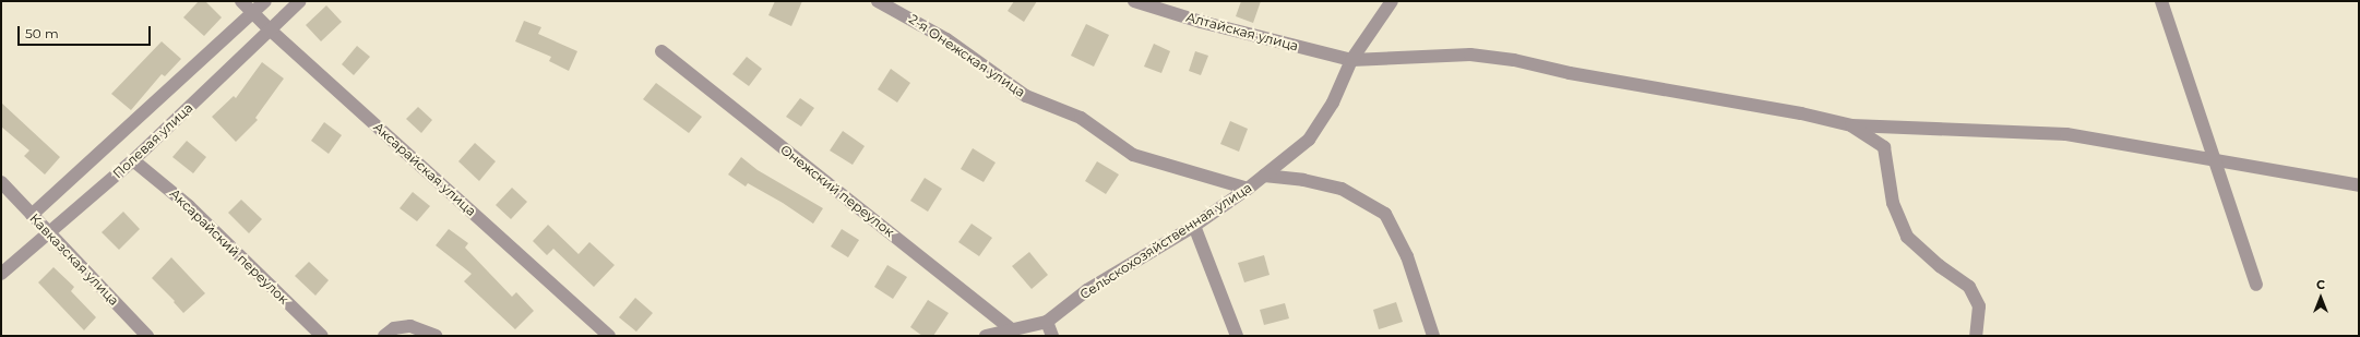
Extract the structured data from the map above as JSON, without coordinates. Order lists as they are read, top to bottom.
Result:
{
  "streets": {
    "street": [
      "Алтайская улица",
      "2-я Онежская улица",
      "Полевая улица",
      "Аксарайская улица",
      "Онежский переулок",
      "Сельскохозяйственная улица",
      "Аксарайский переулок",
      "Кавказская улица"
    ]
  },
  "crossings": [
    ["Алтайская улица", "Сельскохозяйственная улица"],
    ["2-я Онежская улица", "Сельскохозяйственная улица"],
    ["Полевая улица", "Аксарайская улица"],
    ["Полевая улица", "Аксарайский переулок"],
    ["Полевая улица", "Кавказская улица"],
    ["Онежский переулок", "Сельскохозяйственная улица"]
  ],
  "scale_bar": "50 m",
  "north": "top"
}
